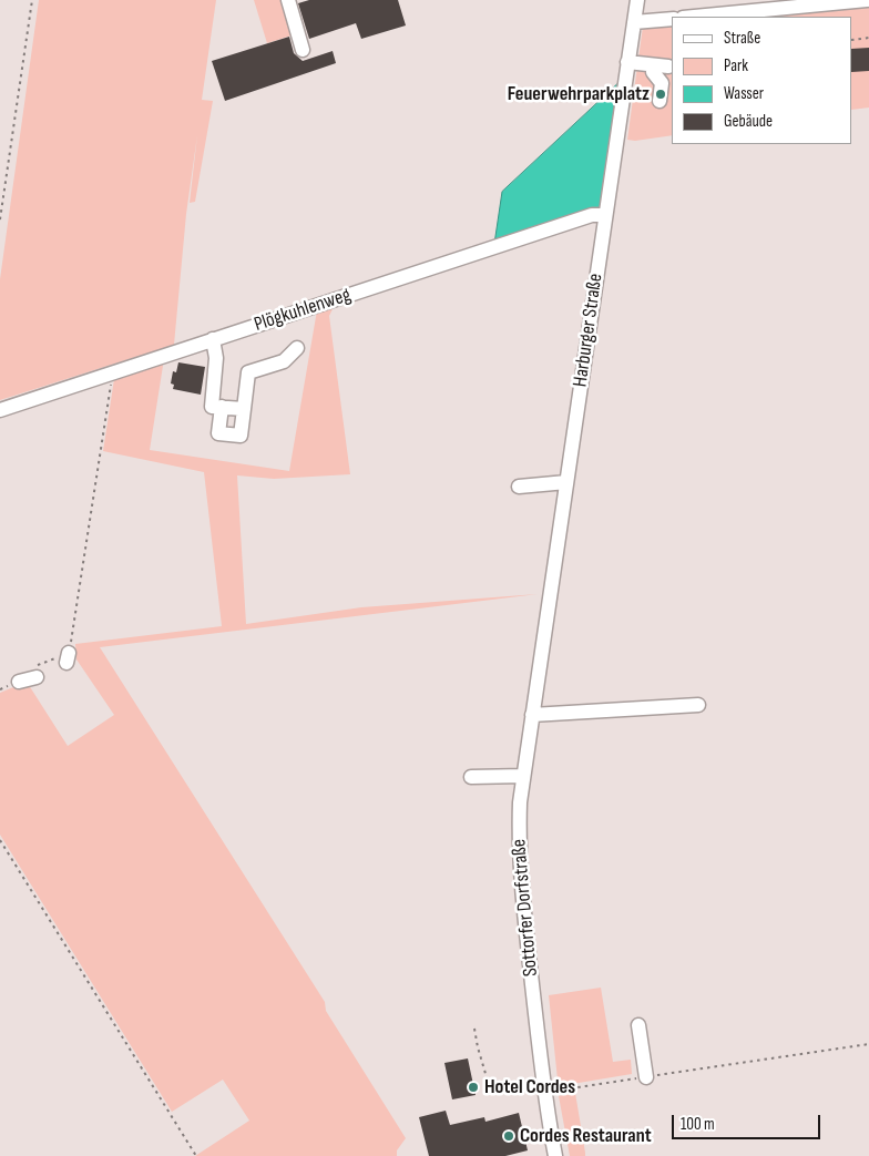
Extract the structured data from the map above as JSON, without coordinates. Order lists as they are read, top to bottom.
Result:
{
  "streets": {
    "street": ["Plögkuhlenweg", "Harburger Straße", "Sottorfer Dorfstraße"]
  },
  "crossings": [
    ["Plögkuhlenweg", "Harburger Straße"],
    ["Harburger Straße", "Sottorfer Dorfstraße"]
  ],
  "places": ["Feuerwehrparkplatz", "Hotel Cordes", "Cordes Restaurant"],
  "legend": [
    "Straße",
    "Park",
    "Wasser",
    "Gebäude"
  ],
  "scale_bar": "100 m"
}
